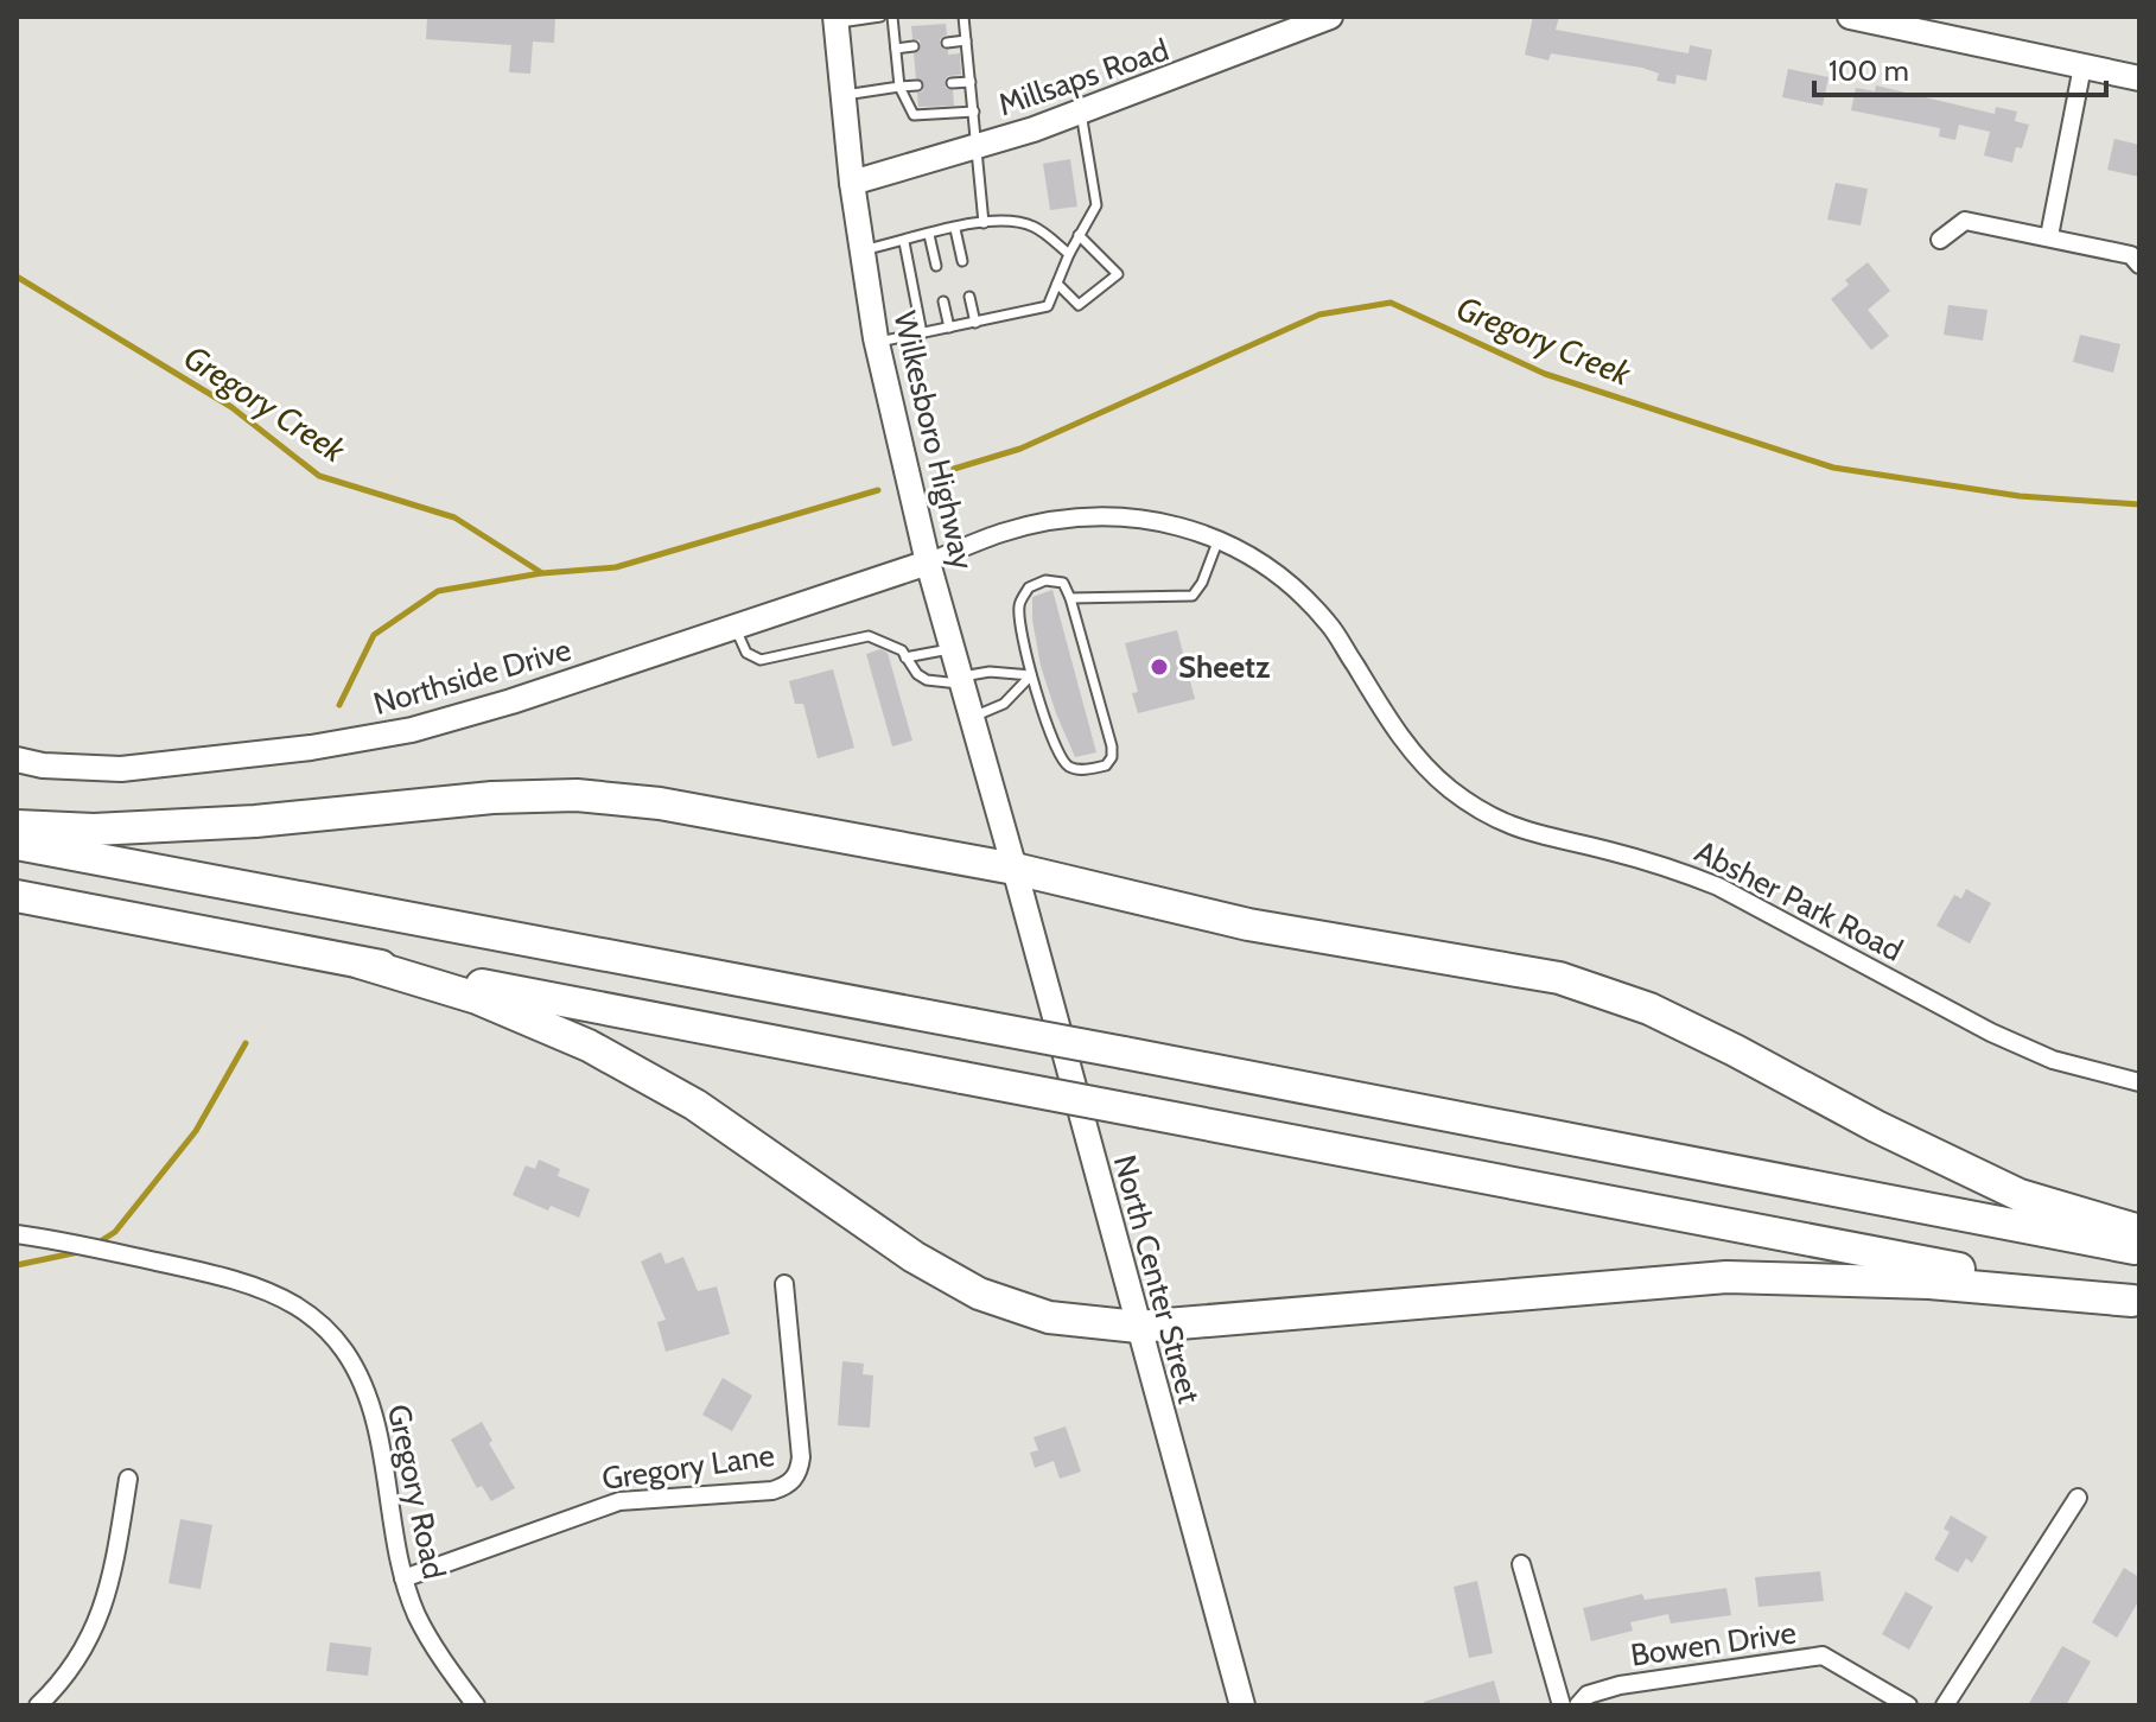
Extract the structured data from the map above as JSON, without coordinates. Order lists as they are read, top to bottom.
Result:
{
  "streets": {
    "street": [
      "Millsaps Road",
      "Wilkesboro Highway",
      "Northside Drive",
      "Absher Park Road",
      "North Center Street",
      "Gregory Lane",
      "Gregory Road",
      "Bowen Drive"
    ]
  },
  "crossings": [
    ["Millsaps Road", "Wilkesboro Highway"],
    ["Wilkesboro Highway", "Northside Drive"],
    ["Wilkesboro Highway", "Absher Park Road"],
    ["Wilkesboro Highway", "North Center Street"],
    ["Northside Drive", "Absher Park Road"],
    ["Gregory Lane", "Gregory Road"]
  ],
  "water": ["Gregory Creek"],
  "places": ["Sheetz"],
  "scale_bar": "100 m"
}
